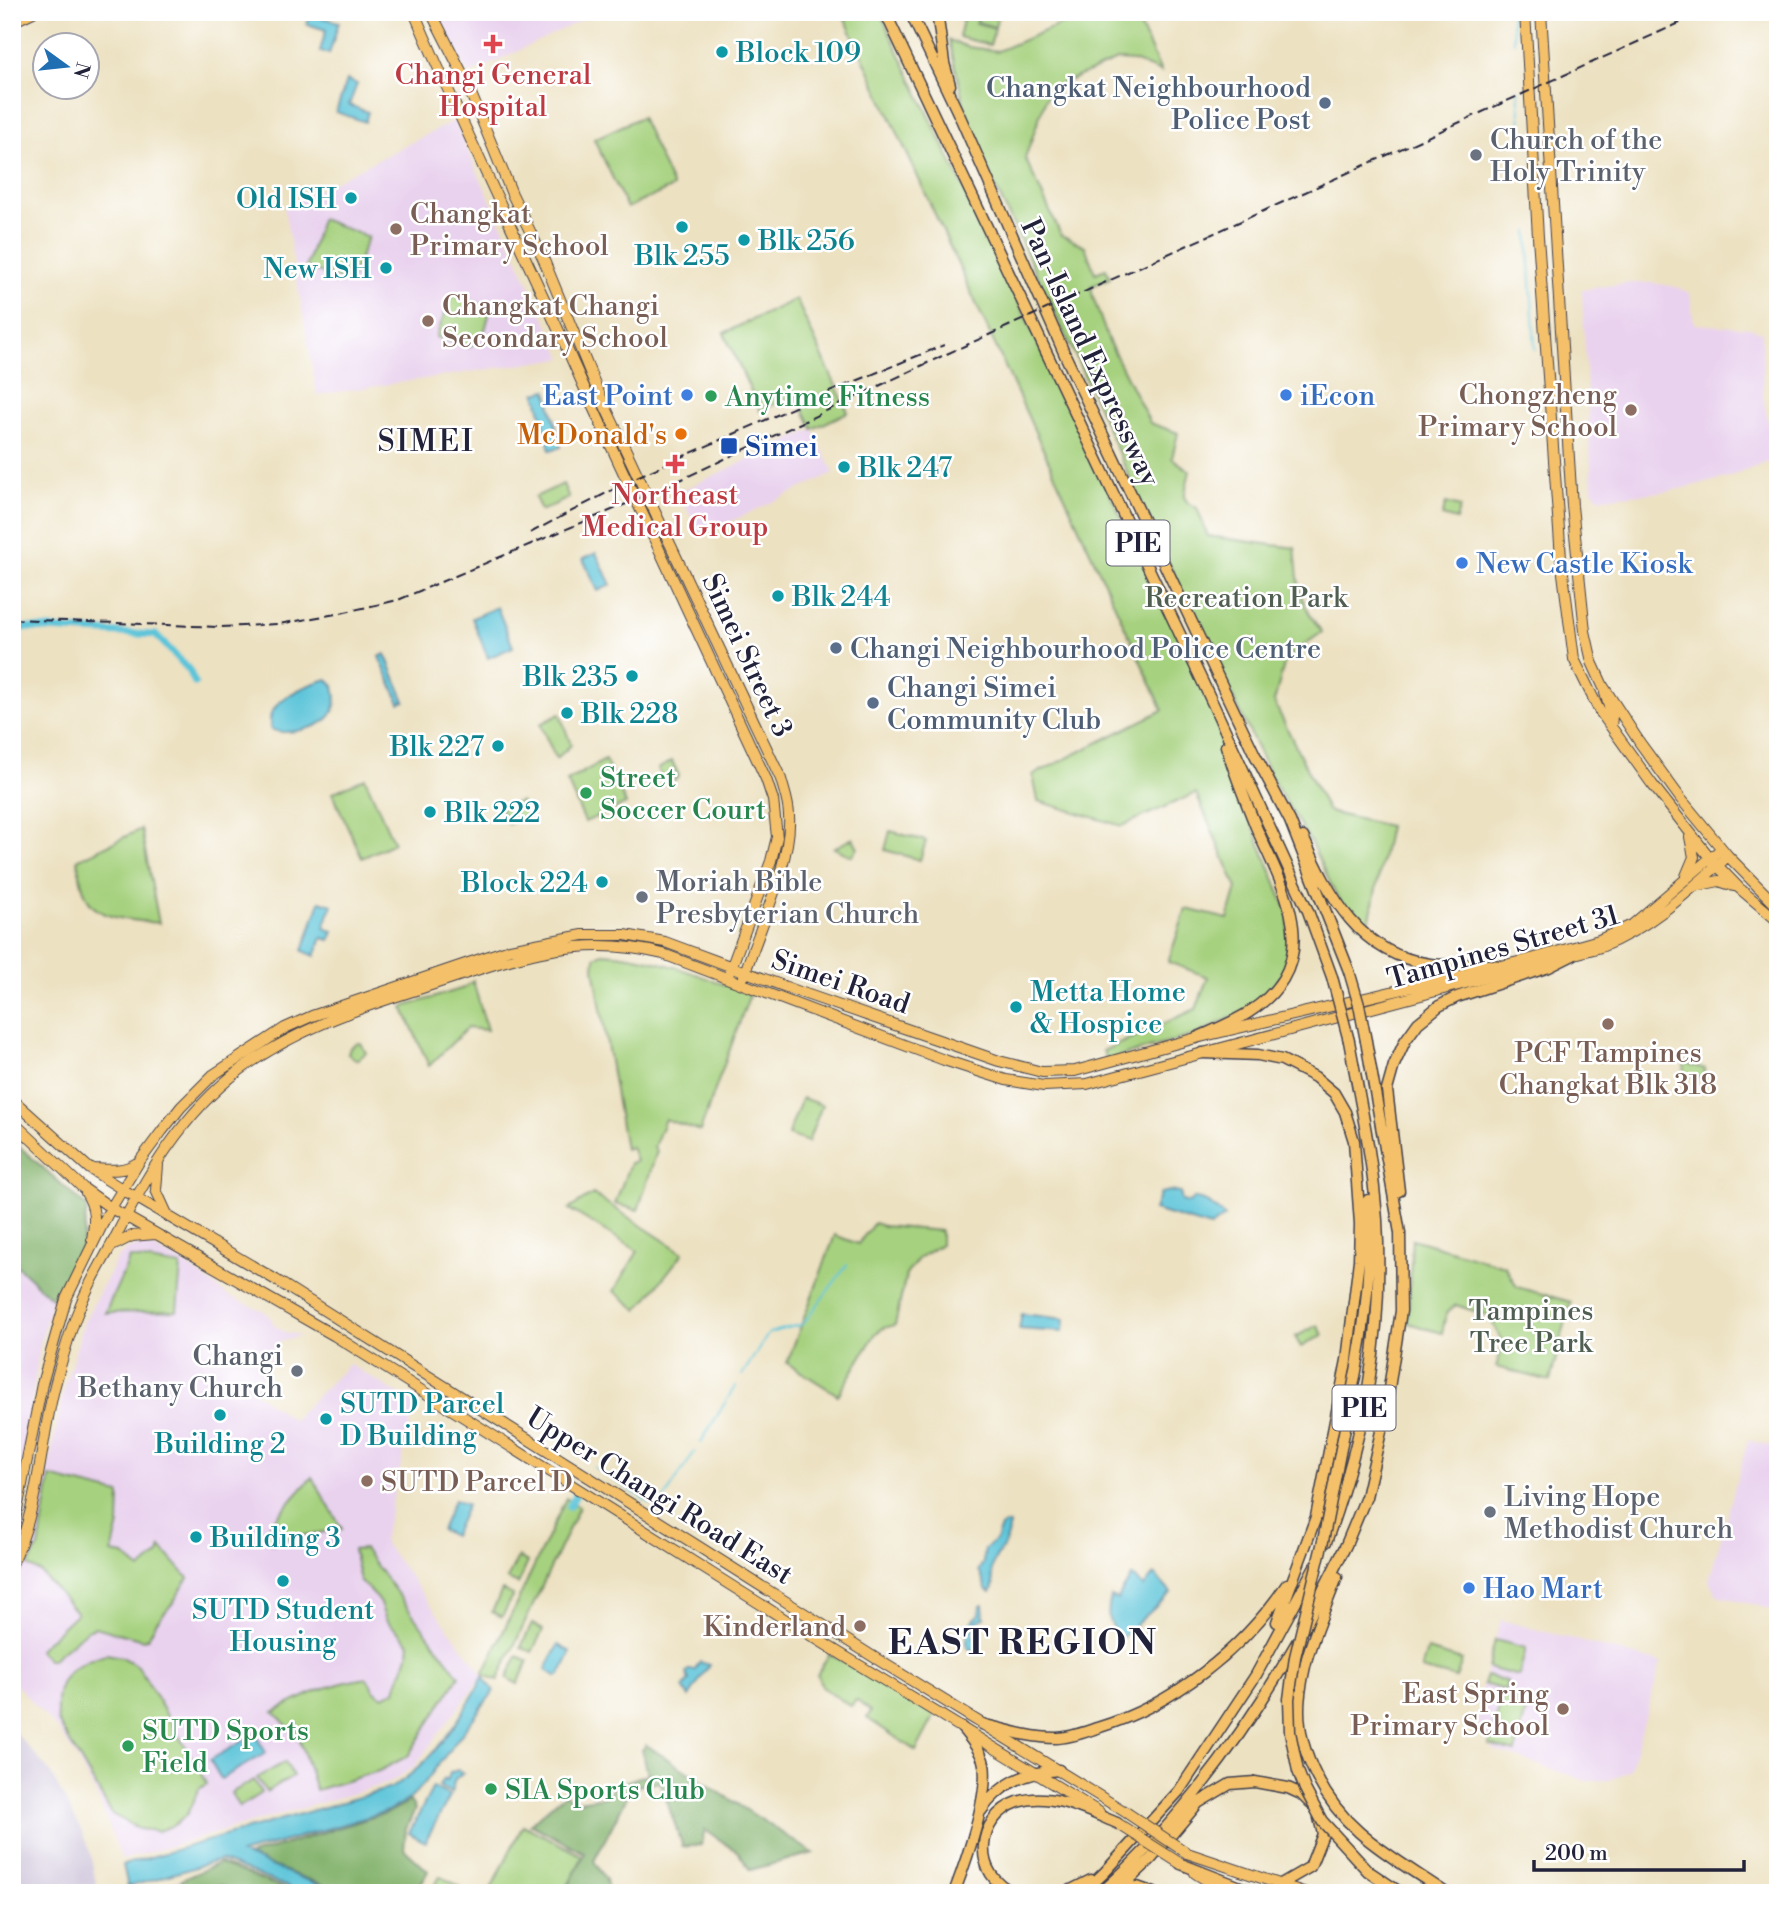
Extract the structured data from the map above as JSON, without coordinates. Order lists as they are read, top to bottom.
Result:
{
  "streets": {
    "highway": ["Pan-Island Expressway", "PIE"],
    "main road": [
      "Simei Street 3",
      "Tampines Street 31",
      "Simei Road",
      "Upper Changi Road East"
    ]
  },
  "crossings": [
    ["Simei Street 3", "Simei Road"],
    ["Tampines Street 31", "Simei Road"],
    ["Simei Road", "Upper Changi Road East"]
  ],
  "districts": ["SIMEI", "EAST REGION"],
  "parks": ["Recreation Park", "Tampines Tree Park"],
  "places": {
    "health": ["Changi General Hospital", "Northeast Medical Group"],
    "other": [
      "Block 109",
      "Changkat Neighbourhood Police Post",
      "Church of the Holy Trinity",
      "Old ISH",
      "Blk 255",
      "Changkat Primary School",
      "Blk 256",
      "New ISH",
      "Changkat Changi Secondary School",
      "East Point",
      "iEcon",
      "Anytime Fitness",
      "Chongzheng Primary School",
      "McDonald's",
      "Blk 247",
      "New Castle Kiosk",
      "Blk 244",
      "Changi Neighbourhood Police Centre",
      "Blk 235",
      "Changi Simei Community Club",
      "Blk 228",
      "Blk 227",
      "Street Soccer Court",
      "Blk 222",
      "Block 224",
      "Moriah Bible Presbyterian Church",
      "Metta Home & Hospice",
      "PCF Tampines Changkat Blk 318",
      "Changi Bethany Church",
      "Building 2",
      "SUTD Parcel D Building",
      "SUTD Parcel D",
      "Living Hope Methodist Church",
      "Building 3",
      "SUTD Student Housing",
      "Hao Mart",
      "Kinderland",
      "East Spring Primary School",
      "SUTD Sports Field",
      "SIA Sports Club"
    ],
    "transit": ["Simei"]
  },
  "scale_bar": "200 m",
  "north": "right"
}
